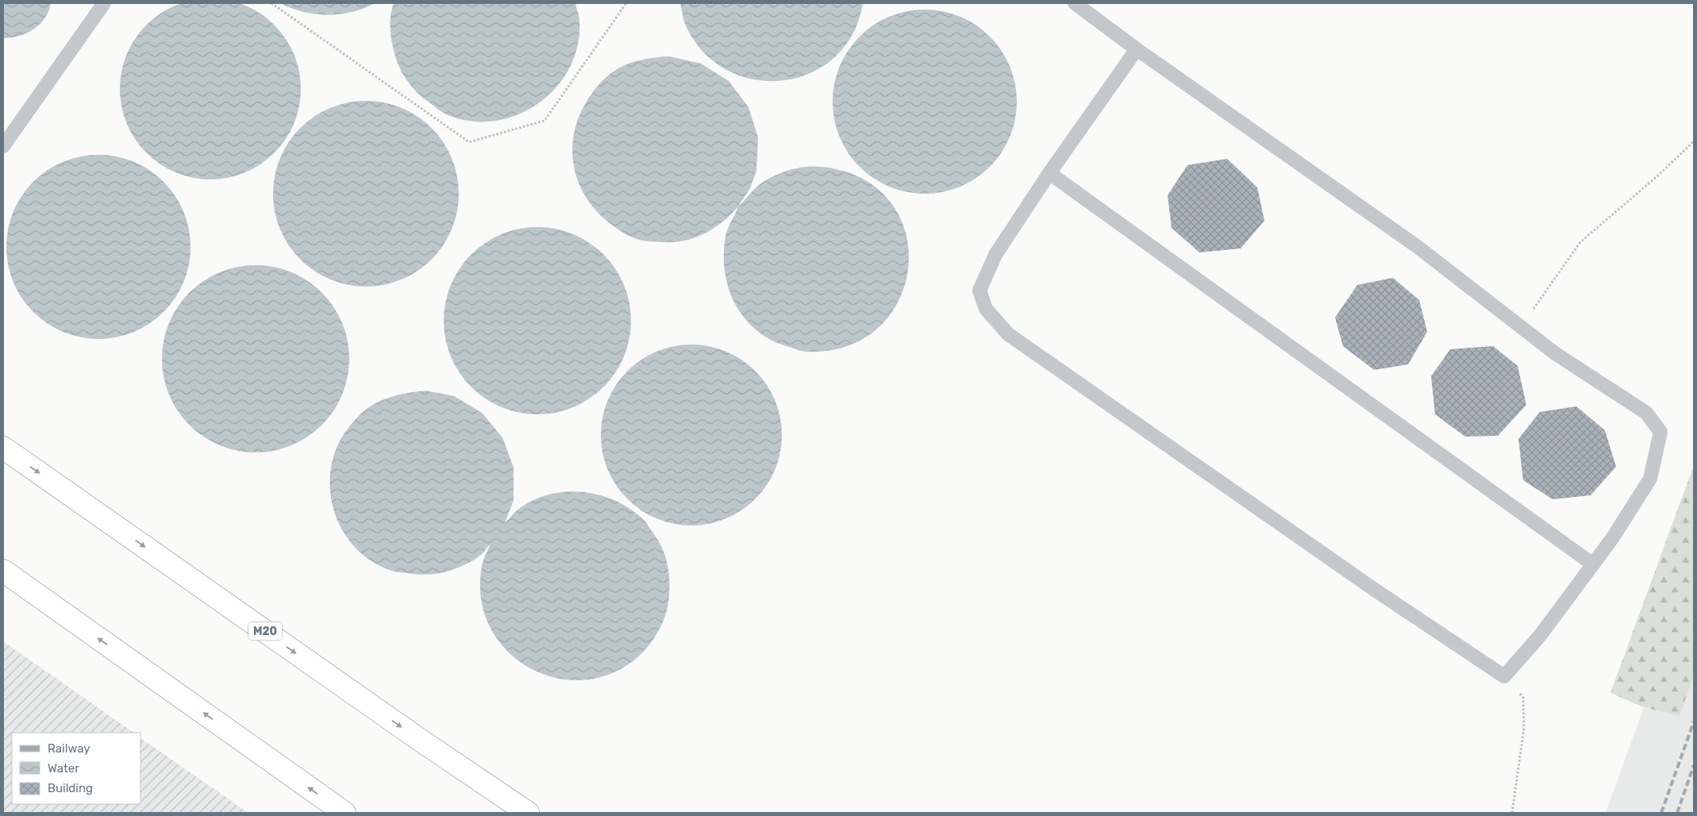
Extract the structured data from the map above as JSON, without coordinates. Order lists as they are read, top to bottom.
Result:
{
  "streets": {
    "highway": ["M20"]
  },
  "legend": ["Railway", "Water", "Building"]
}
